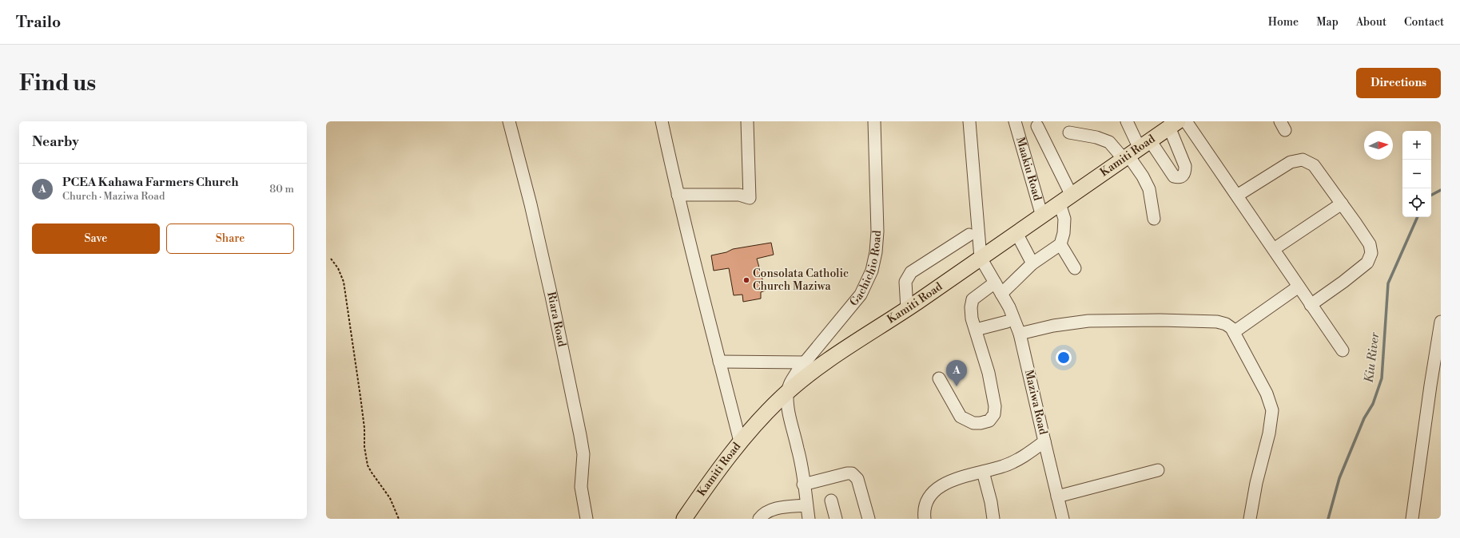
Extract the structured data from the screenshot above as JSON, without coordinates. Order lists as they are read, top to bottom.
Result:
{
  "streets": {
    "main road": ["Kamiti Road"],
    "street": [
      "Maakiu Road",
      "Gachichio Road",
      "Riara Road",
      "Maziwa Road"
    ]
  },
  "crossings": [
    ["Kamiti Road", "Maakiu Road"],
    ["Kamiti Road", "Gachichio Road"],
    ["Kamiti Road", "Maziwa Road"]
  ],
  "water": ["Kiu River"],
  "places": ["Consolata Catholic Church Maziwa"],
  "north": "right",
  "page": {
    "header": "Trailo",
    "nav": [
      "Home",
      "Map",
      "About",
      "Contact"
    ],
    "buttons": [
      "Directions",
      ["Save", "Share"]
    ],
    "title": "Find us",
    "heading": "Nearby",
    "map_buttons": ["+", "−"],
    "list": [
      {
        "mark": "A",
        "name": "PCEA Kahawa Farmers Church",
        "note": "Church · Maziwa Road",
        "value": "80 m"
      }
    ],
    "pins": "A"
  }
}
